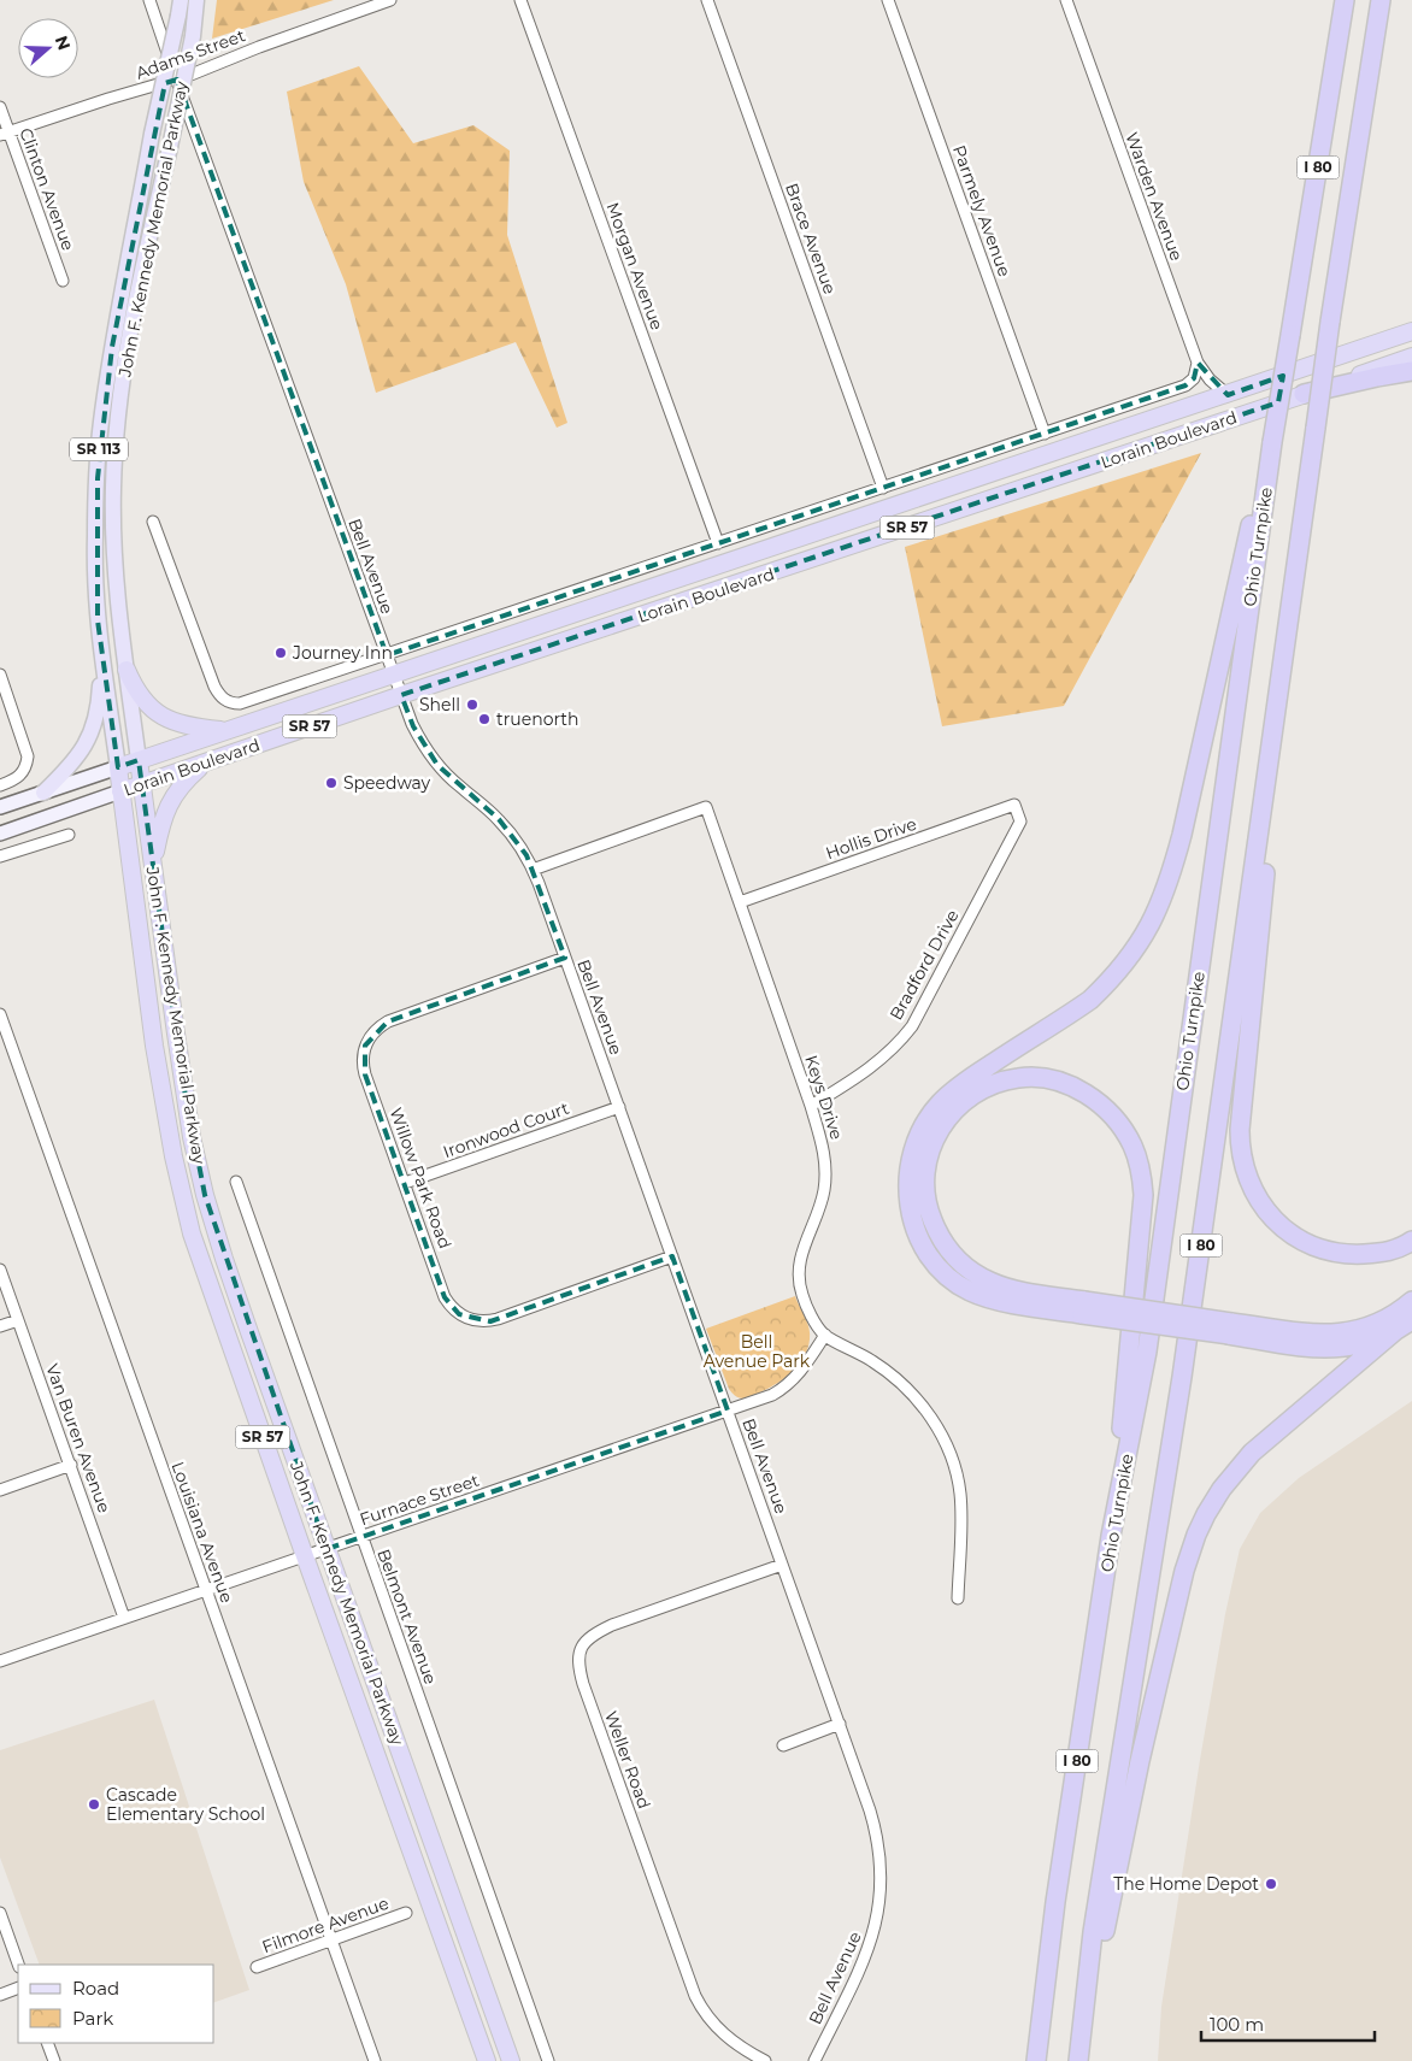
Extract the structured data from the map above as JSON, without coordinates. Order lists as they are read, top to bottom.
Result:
{
  "streets": {
    "highway": [
      "I 80",
      "John F. Kennedy Memorial Parkway",
      "Lorain Boulevard",
      "SR 113",
      "SR 57",
      "Ohio Turnpike"
    ],
    "street": [
      "Adams Street",
      "Clinton Avenue",
      "Warden Avenue",
      "Parmely Avenue",
      "Brace Avenue",
      "Morgan Avenue",
      "Bell Avenue",
      "Hollis Drive",
      "Bradford Drive",
      "Keys Drive",
      "Ironwood Court",
      "Willow Park Road",
      "Van Buren Avenue",
      "Furnace Street",
      "Louisiana Avenue",
      "Belmont Avenue",
      "Weller Road",
      "Filmore Avenue"
    ]
  },
  "crossings": [
    ["Adams Street", "Clinton Avenue"],
    ["Adams Street", "Bell Avenue"],
    ["Warden Avenue", "Lorain Boulevard"],
    ["John F. Kennedy Memorial Parkway", "Lorain Boulevard"],
    ["John F. Kennedy Memorial Parkway", "SR 57"],
    ["John F. Kennedy Memorial Parkway", "Furnace Street"],
    ["Lorain Boulevard", "SR 57"],
    ["Lorain Boulevard", "Bell Avenue"],
    ["Bell Avenue", "Keys Drive"],
    ["Bell Avenue", "Ironwood Court"],
    ["Bell Avenue", "Willow Park Road"],
    ["Bell Avenue", "Furnace Street"],
    ["Bell Avenue", "Weller Road"],
    ["Hollis Drive", "Bradford Drive"],
    ["Hollis Drive", "Keys Drive"],
    ["Bradford Drive", "Keys Drive"],
    ["Keys Drive", "Furnace Street"],
    ["Ironwood Court", "Willow Park Road"],
    ["Van Buren Avenue", "Furnace Street"],
    ["Furnace Street", "Louisiana Avenue"],
    ["Furnace Street", "Belmont Avenue"],
    ["Louisiana Avenue", "Filmore Avenue"]
  ],
  "parks": ["Bell Avenue Park"],
  "places": [
    "Journey Inn",
    "Shell",
    "truenorth",
    "Speedway",
    "Cascade Elementary School",
    "The Home Depot"
  ],
  "legend": ["Road", "Park"],
  "scale_bar": "100 m",
  "north": "right"
}
